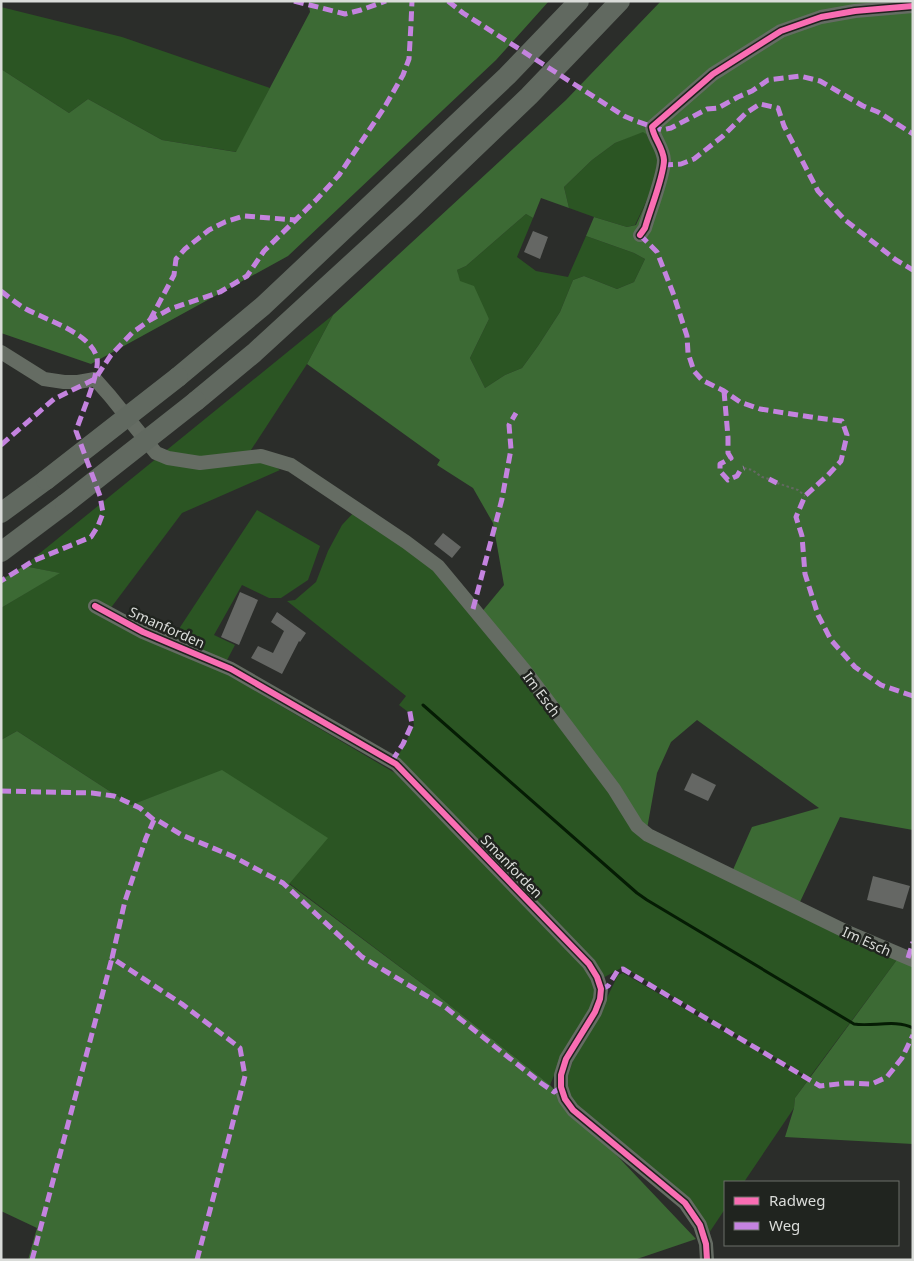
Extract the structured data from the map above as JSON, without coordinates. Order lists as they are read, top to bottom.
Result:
{
  "streets": {
    "street": ["Smanforden", "Im Esch"]
  },
  "legend": ["Radweg", "Weg"]
}
